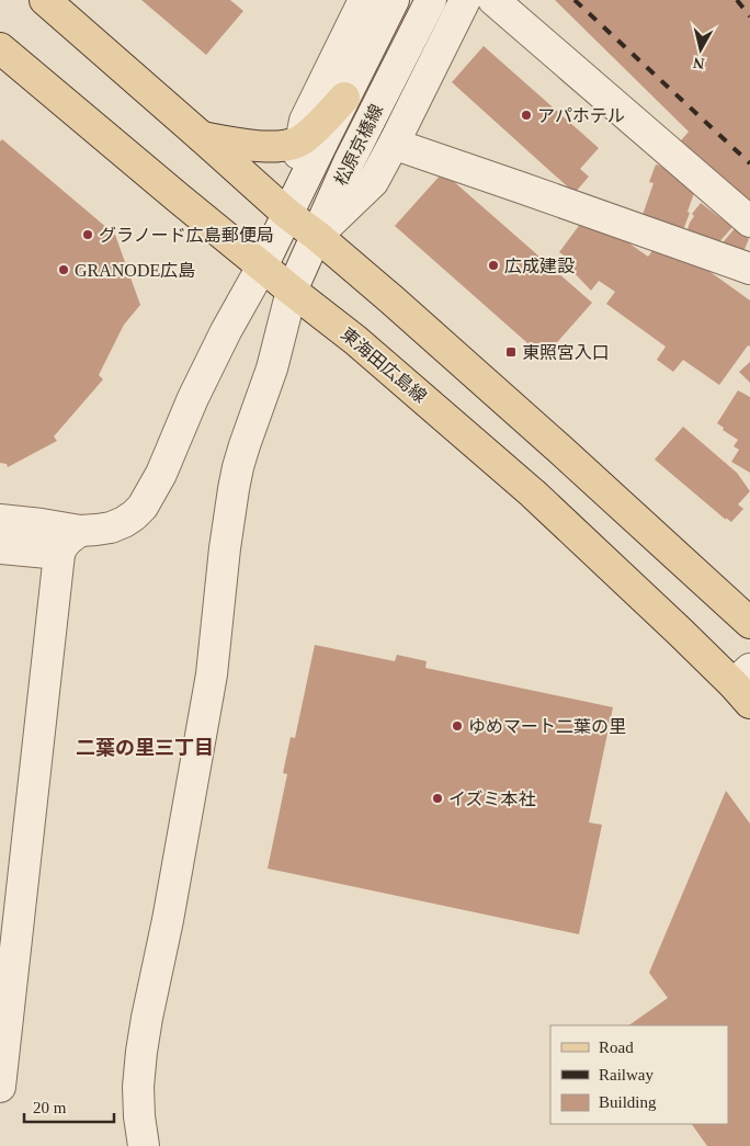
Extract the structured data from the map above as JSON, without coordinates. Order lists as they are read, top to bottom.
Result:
{
  "streets": {
    "main road": ["東海田広島線"],
    "street": ["松原京橋線"]
  },
  "crossings": [
    ["松原京橋線", "東海田広島線"]
  ],
  "districts": ["二葉の里三丁目"],
  "places": {
    "other": [
      "アパホテル",
      "グラノード広島郵便局",
      "広成建設",
      "GRANODE広島",
      "ゆめマート二葉の里",
      "イズミ本社"
    ],
    "transit": ["東照宮入口"]
  },
  "legend": ["Road", "Railway", "Building"],
  "scale_bar": "20 m",
  "north": "bottom"
}
